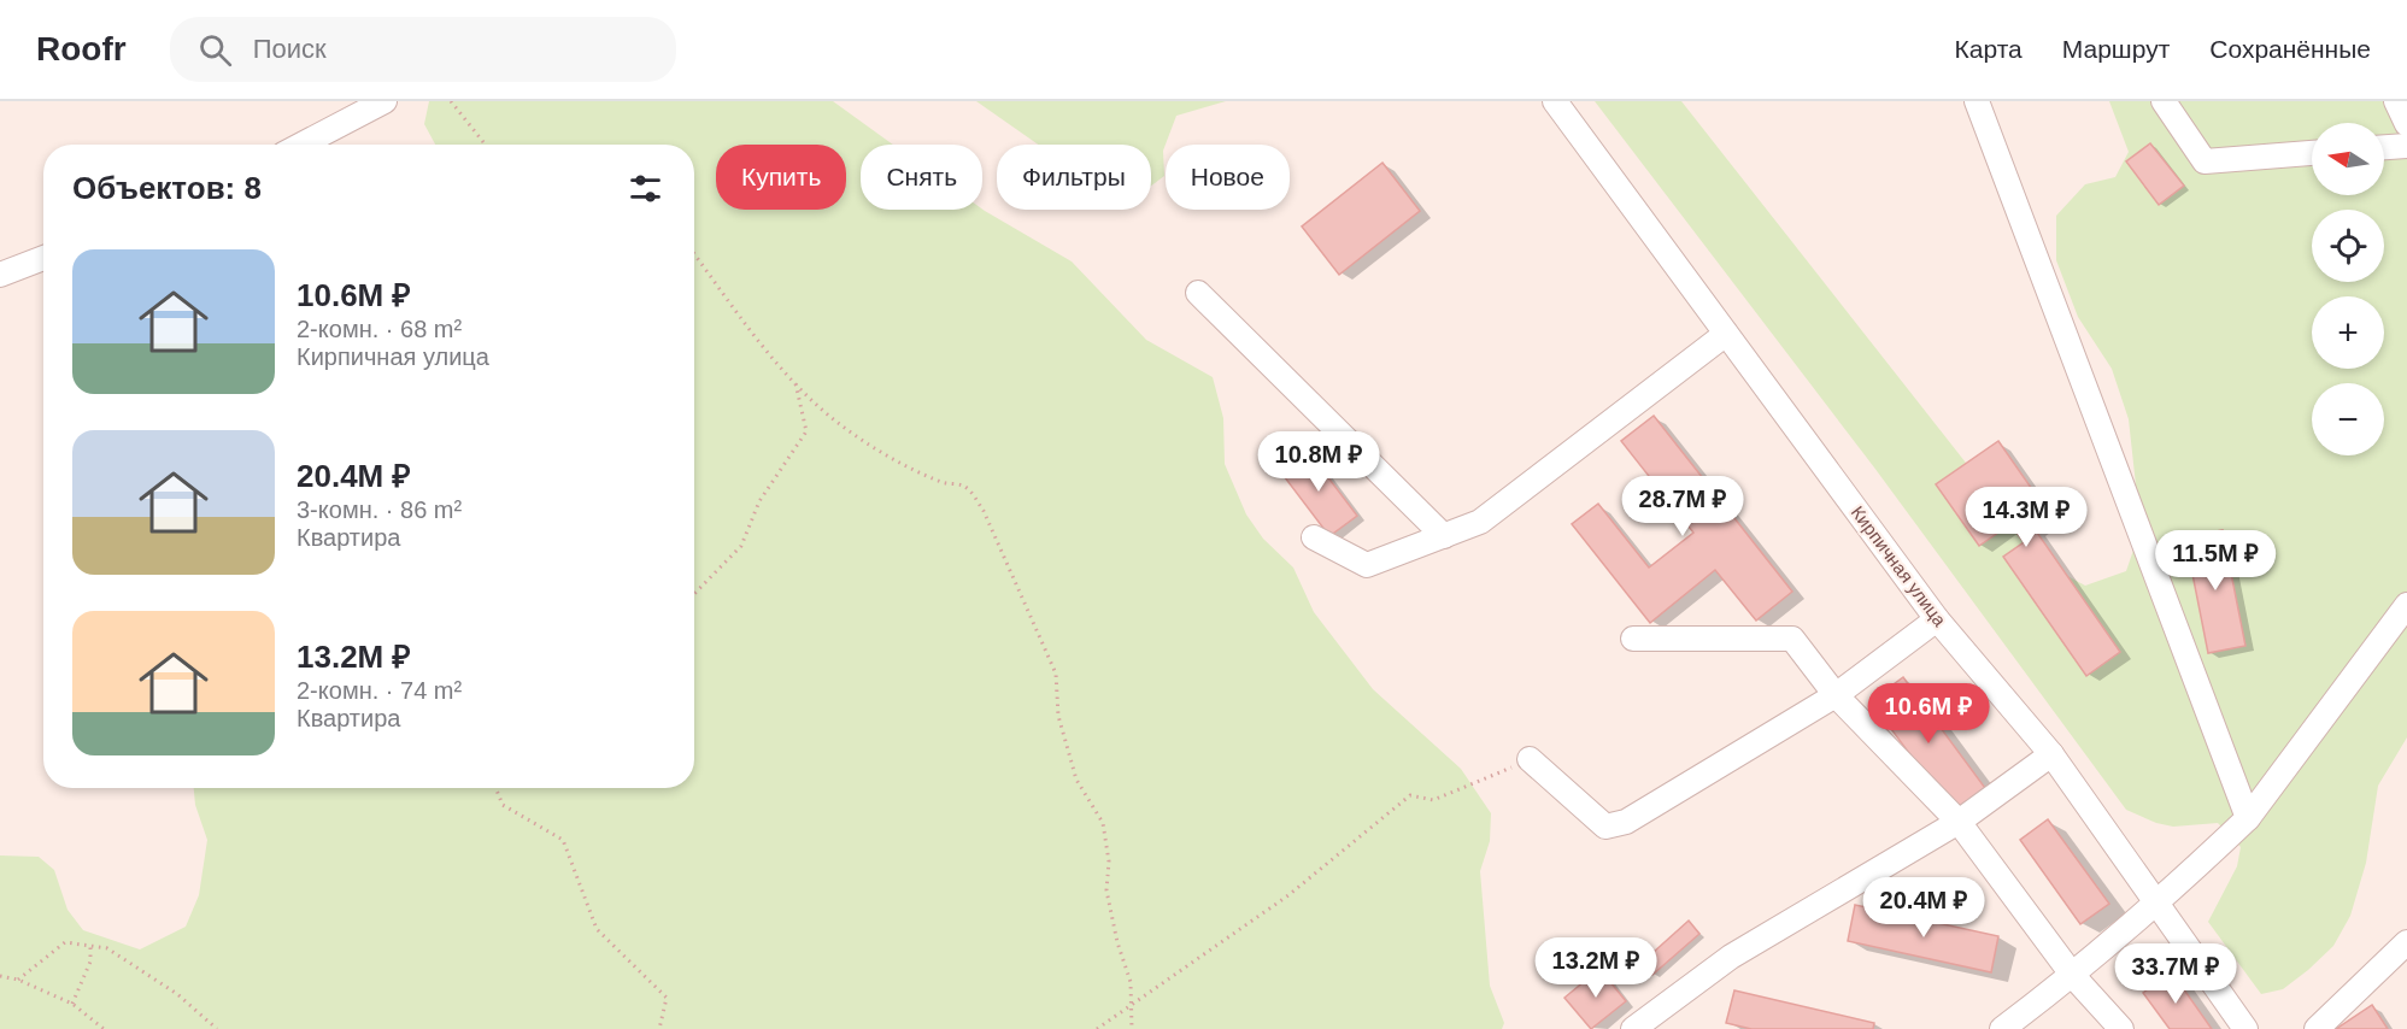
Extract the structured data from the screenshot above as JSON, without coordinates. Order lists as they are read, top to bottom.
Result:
{
  "streets": {
    "street": ["Кирпичная улица"]
  },
  "north": "left",
  "page": {
    "header": "Roofr",
    "search": "Поиск",
    "nav": ["Карта", "Маршрут", "Сохранённые"],
    "map_buttons": ["+", "−"],
    "chip": [
      "Купить",
      "Снять",
      "Фильтры",
      "Новое"
    ],
    "heading": "Объектов: 8",
    "list": [
      {
        "name": "10.6M ₽",
        "note": "2-комн. · 68 m² · Кирпичная улица"
      },
      {
        "name": "20.4M ₽",
        "note": "3-комн. · 86 m² · Квартира"
      },
      {
        "name": "13.2M ₽",
        "note": "2-комн. · 74 m² · Квартира"
      }
    ],
    "price": [
      "10.8M ₽",
      "28.7M ₽",
      "14.3M ₽",
      "11.5M ₽",
      "10.6M ₽",
      "20.4M ₽",
      "13.2M ₽",
      "33.7M ₽"
    ]
  }
}
